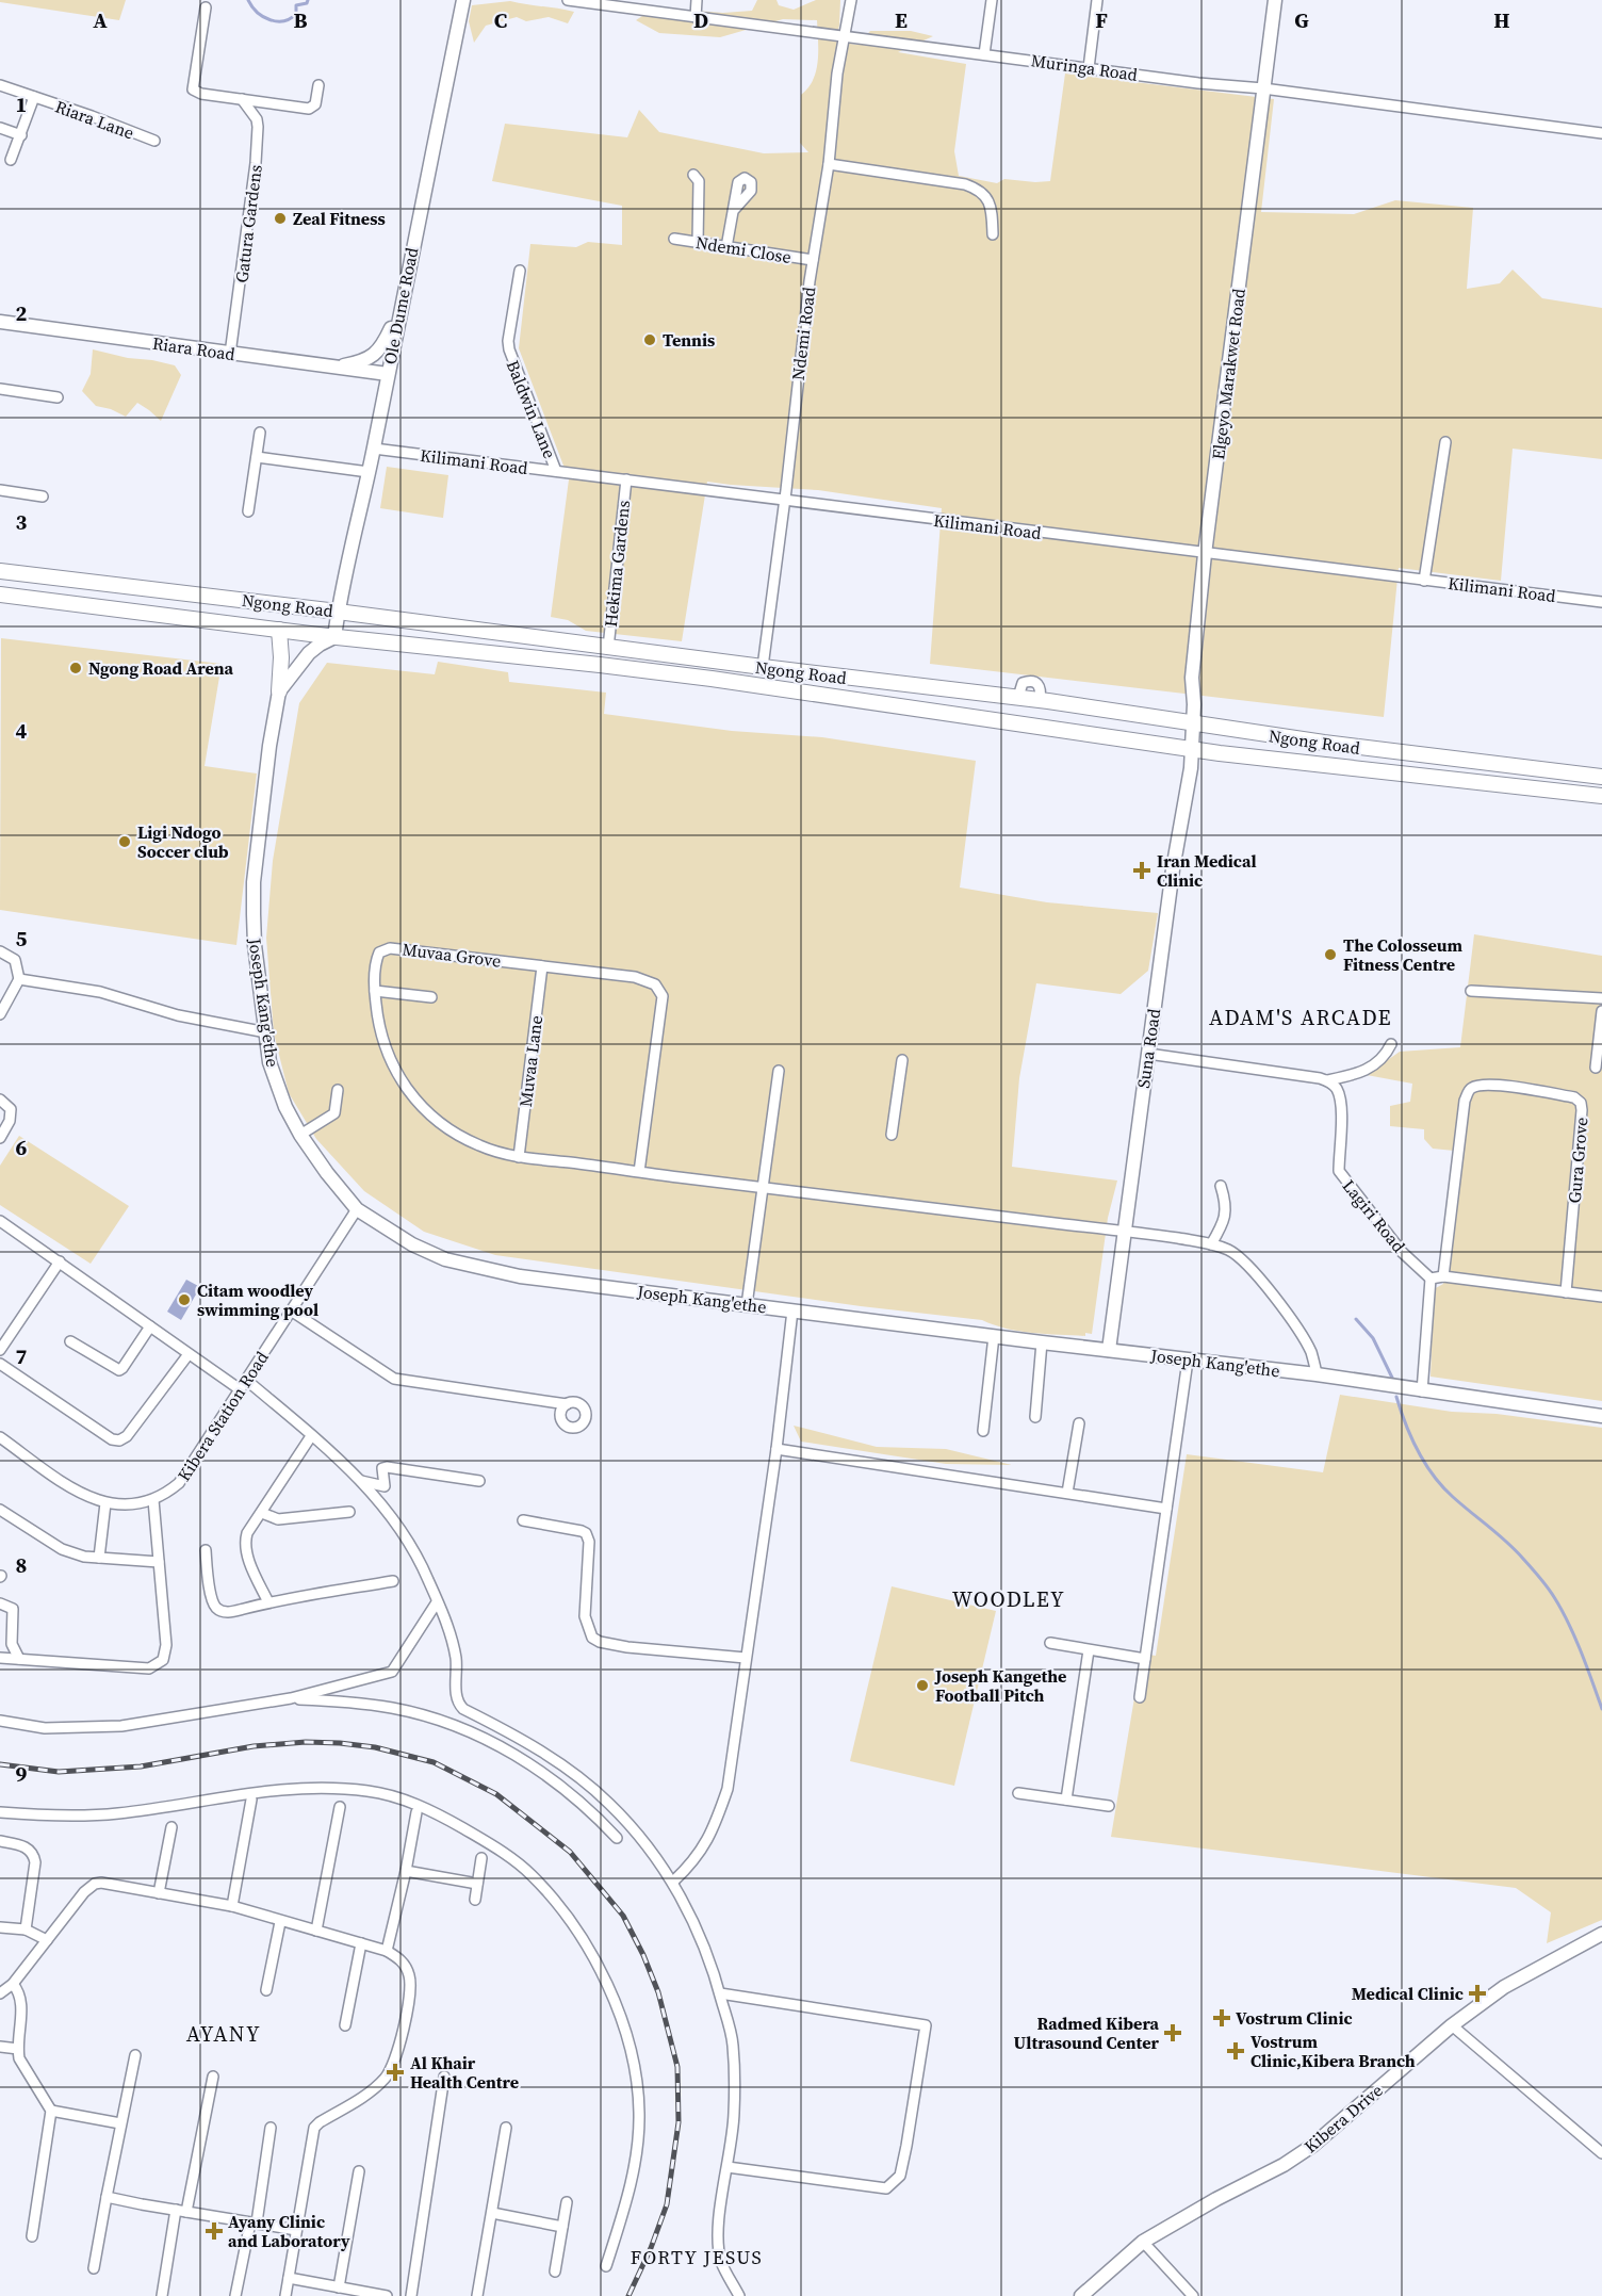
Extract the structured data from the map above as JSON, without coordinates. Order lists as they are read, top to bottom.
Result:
{
  "streets": {
    "main road": ["Ngong Road"],
    "street": [
      "Muringa Road",
      "Riara Lane",
      "Gatura Gardens",
      "Ndemi Close",
      "Ole Dume Road",
      "Ndemi Road",
      "Riara Road",
      "Elgeyo Marakwet Road",
      "Baldwin Lane",
      "Kilimani Road",
      "Hekima Gardens",
      "Muvaa Grove",
      "Joseph Kang'ethe",
      "Suna Road",
      "Muvaa Lane",
      "Gura Grove",
      "Lagiri Road",
      "Kibera Station Road",
      "Kibera Drive"
    ]
  },
  "crossings": [
    ["Muringa Road", "Ndemi Road"],
    ["Muringa Road", "Elgeyo Marakwet Road"],
    ["Gatura Gardens", "Riara Road"],
    ["Ndemi Close", "Ndemi Road"],
    ["Ole Dume Road", "Riara Road"],
    ["Ole Dume Road", "Kilimani Road"],
    ["Ole Dume Road", "Ngong Road"],
    ["Ndemi Road", "Kilimani Road"],
    ["Ndemi Road", "Ngong Road"],
    ["Elgeyo Marakwet Road", "Kilimani Road"],
    ["Elgeyo Marakwet Road", "Ngong Road"],
    ["Elgeyo Marakwet Road", "Suna Road"],
    ["Baldwin Lane", "Kilimani Road"],
    ["Kilimani Road", "Hekima Gardens"],
    ["Hekima Gardens", "Ngong Road"],
    ["Ngong Road", "Suna Road"],
    ["Muvaa Grove", "Muvaa Lane"],
    ["Joseph Kang'ethe", "Suna Road"],
    ["Joseph Kang'ethe", "Kibera Station Road"]
  ],
  "districts": [
    "ADAM'S ARCADE",
    "WOODLEY",
    "AYANY",
    "FORTY JESUS"
  ],
  "places": {
    "other": [
      "Zeal Fitness",
      "Tennis",
      "Ngong Road Arena",
      "Ligi Ndogo Soccer club",
      "The Colosseum Fitness Centre",
      "Citam woodley swimming pool",
      "Joseph Kangethe Football Pitch"
    ],
    "health": [
      "Iran Medical Clinic",
      "Medical Clinic",
      "Vostrum Clinic",
      "Radmed Kibera Ultrasound Center",
      "Vostrum Clinic,Kibera Branch",
      "Al Khair Health Centre",
      "Ayany Clinic and Laboratory"
    ]
  },
  "grid": {
    "columns": [
      "A",
      "B",
      "C",
      "D",
      "E",
      "F",
      "G",
      "H"
    ],
    "rows": [
      "1",
      "2",
      "3",
      "4",
      "5",
      "6",
      "7",
      "8",
      "9"
    ]
  }
}
